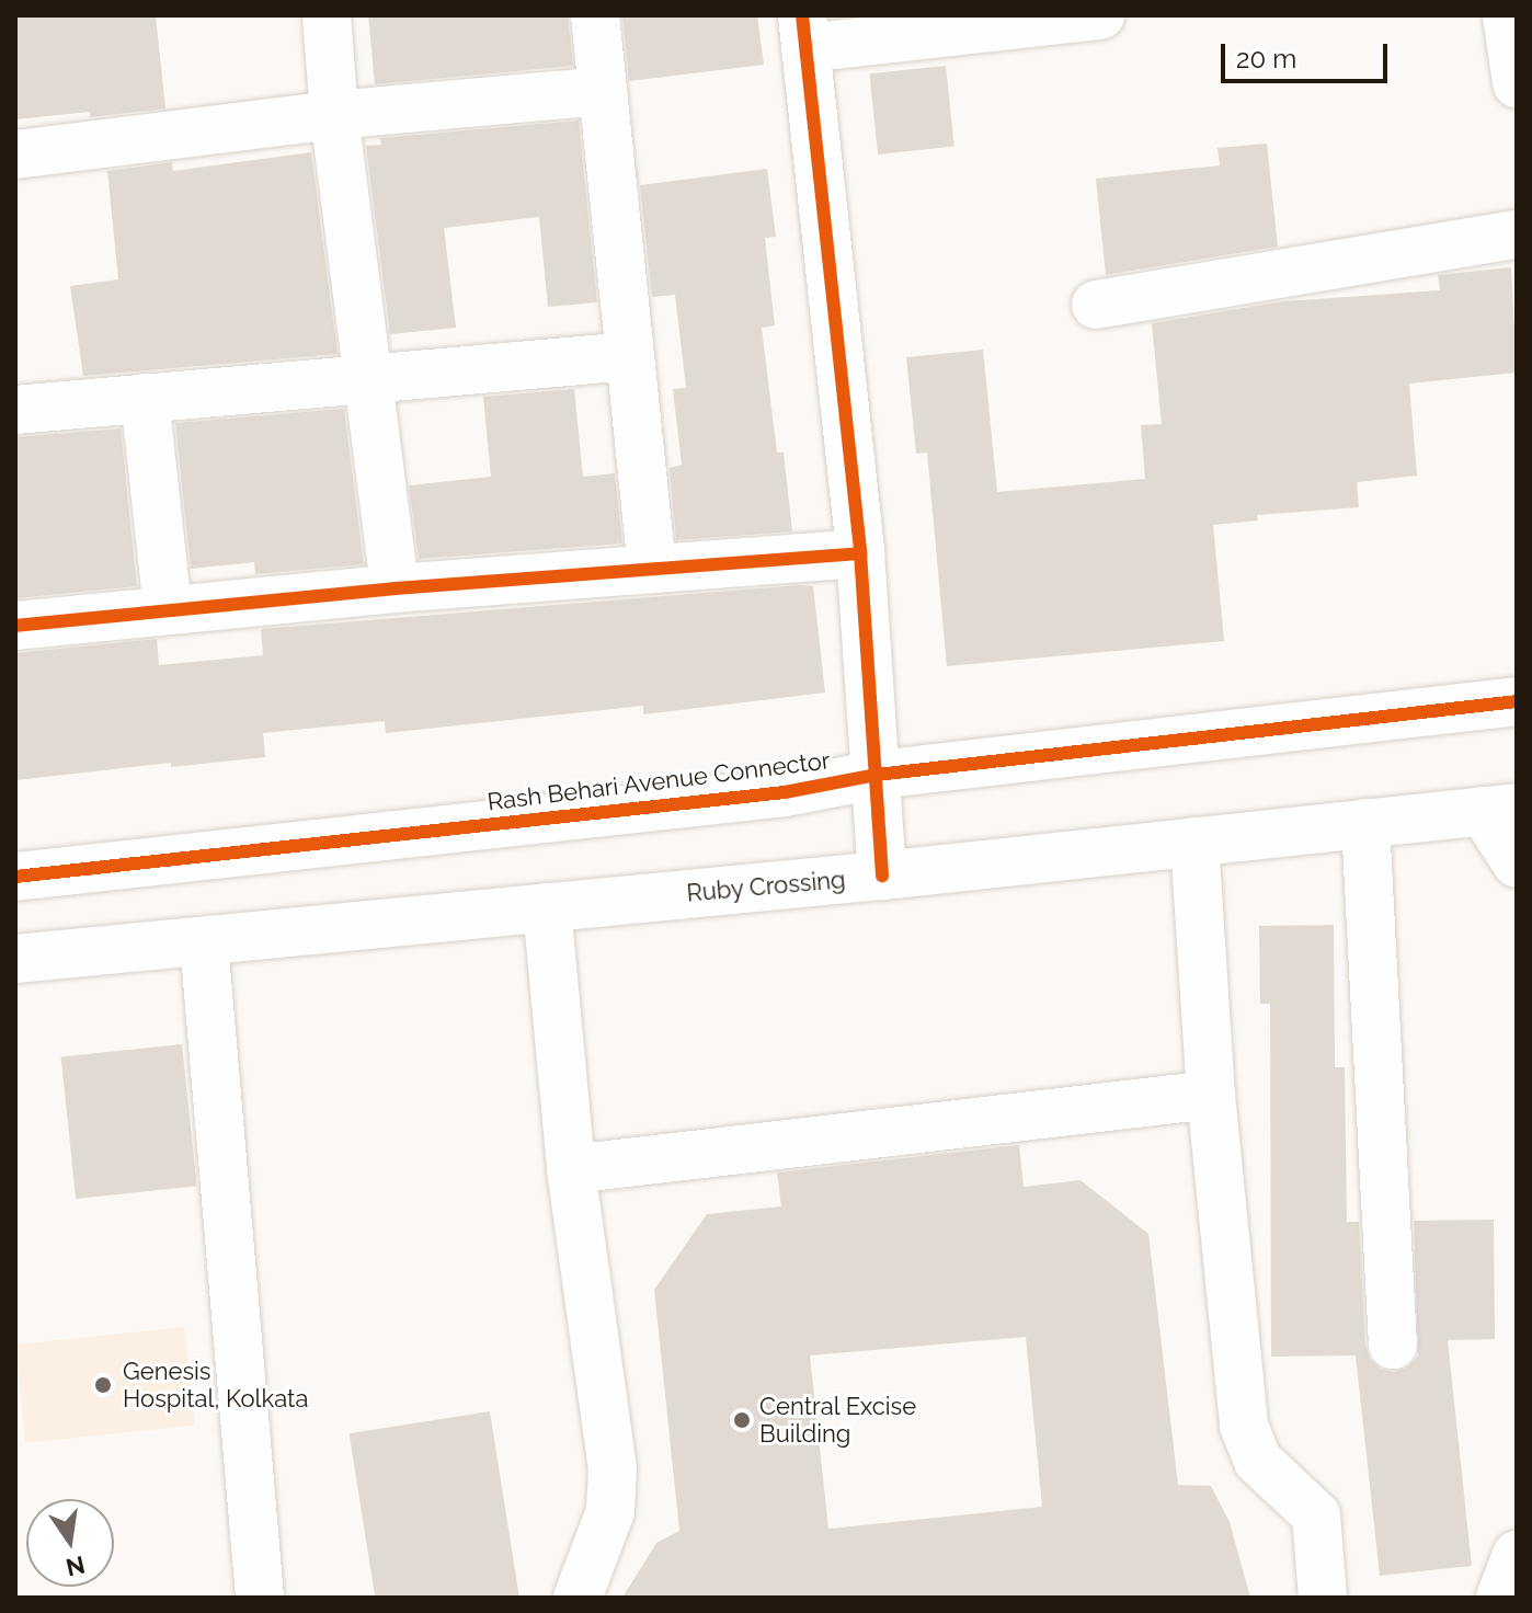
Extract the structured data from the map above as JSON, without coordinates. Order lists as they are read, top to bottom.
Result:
{
  "streets": {
    "street": ["Rash Behari Avenue Connector", "Ruby Crossing"]
  },
  "places": ["Genesis Hospital, Kolkata", "Central Excise Building"],
  "scale_bar": "20 m",
  "north": "bottom"
}
